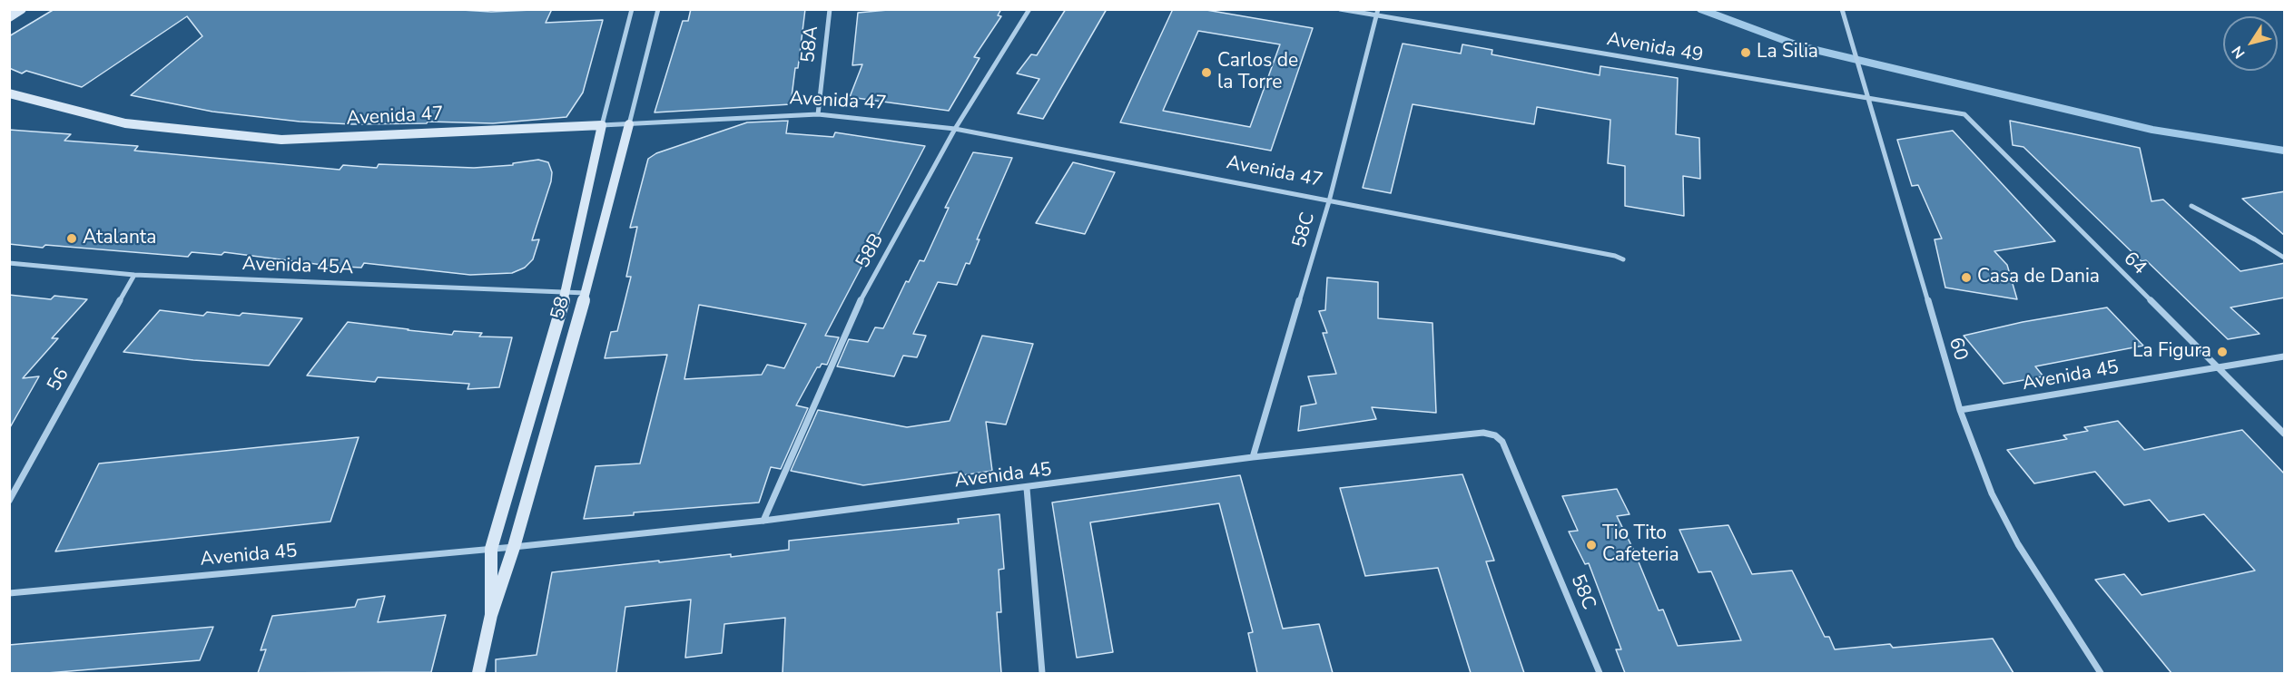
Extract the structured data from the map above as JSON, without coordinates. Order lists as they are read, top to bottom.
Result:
{
  "streets": {
    "street": [
      "58A",
      "Avenida 49",
      "Avenida 47",
      "58C",
      "58B",
      "64",
      "Avenida 45A",
      "58",
      "60",
      "Avenida 45",
      "56"
    ]
  },
  "crossings": [
    ["58A", "Avenida 47"],
    ["Avenida 49", "58C"],
    ["Avenida 49", "64"],
    ["Avenida 49", "60"],
    ["Avenida 47", "58C"],
    ["Avenida 47", "58B"],
    ["Avenida 47", "58"],
    ["58C", "Avenida 45"],
    ["58B", "Avenida 45"],
    ["64", "Avenida 45"],
    ["Avenida 45A", "58"],
    ["Avenida 45A", "56"],
    ["58", "Avenida 45"],
    ["60", "Avenida 45"]
  ],
  "places": [
    "La Silia",
    "Carlos de la Torre",
    "Atalanta",
    "Casa de Dania",
    "La Figura",
    "Tio Tito Cafeteria"
  ],
  "north": "bottom left"
}
